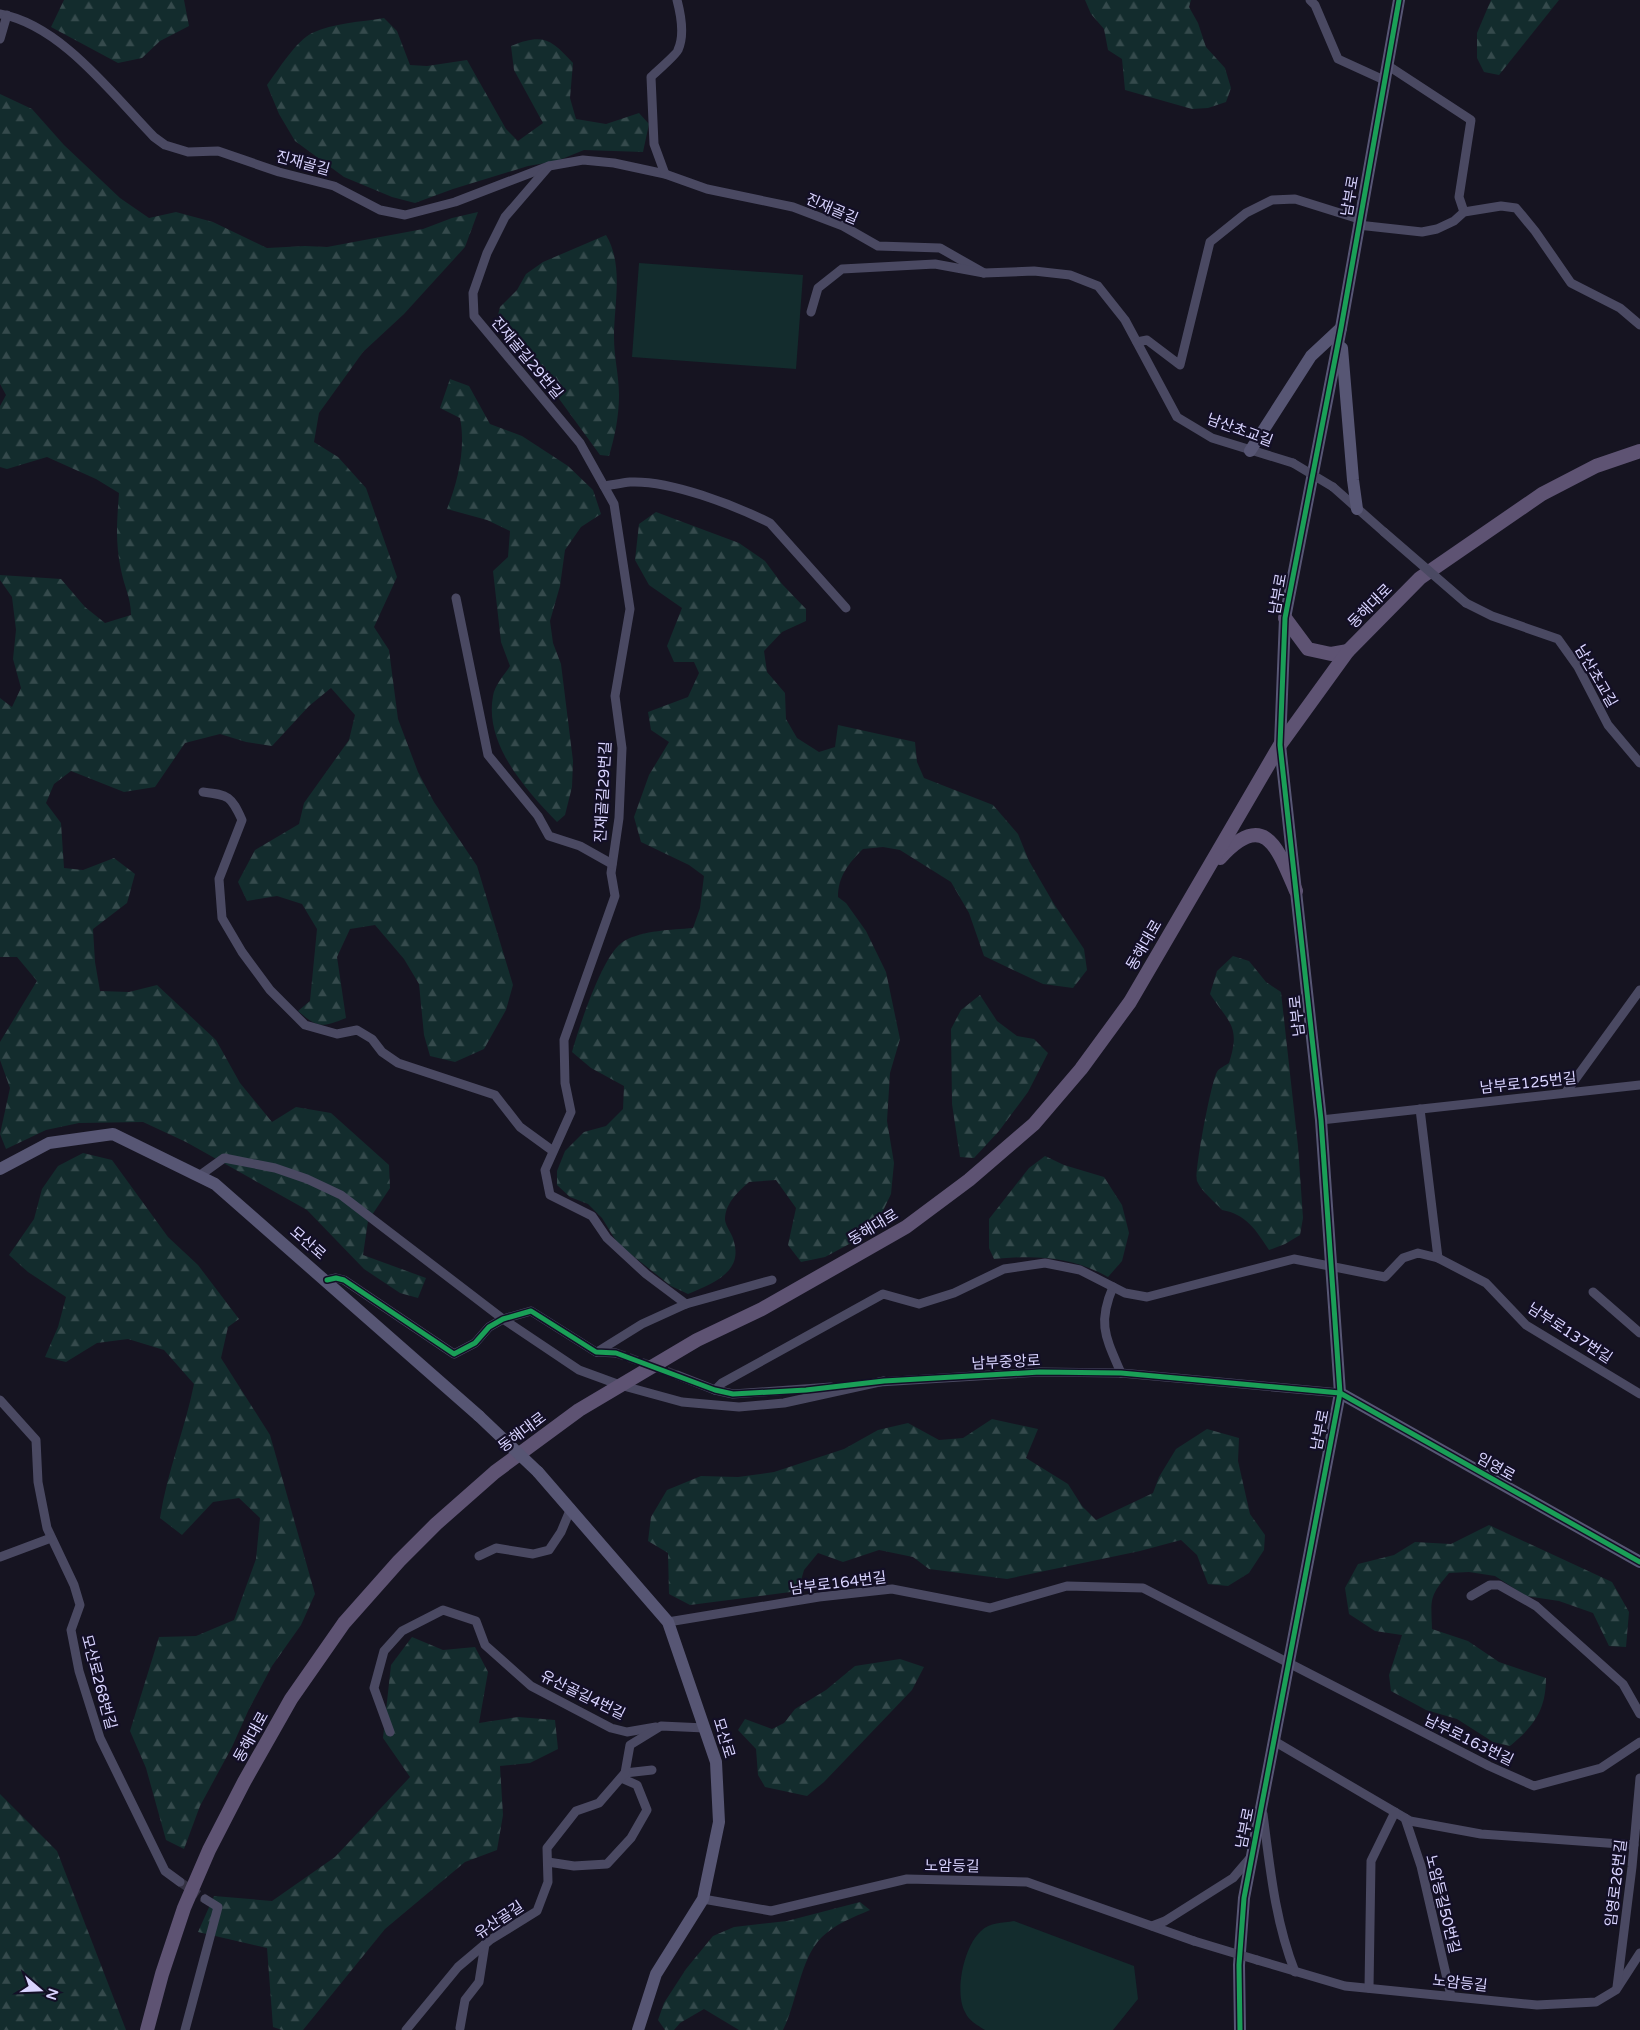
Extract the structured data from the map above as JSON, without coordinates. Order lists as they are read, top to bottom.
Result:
{
  "streets": {
    "main road": ["동해대로"],
    "street": [
      "진재골길",
      "남부로",
      "진재골길29번길",
      "남산초교길",
      "남부로125번길",
      "모산로",
      "남부로137번길",
      "남부중앙로",
      "임영로",
      "남부로164번길",
      "모산로268번길",
      "유산골길4번길",
      "남부로163번길",
      "노암등길",
      "임영로26번길",
      "노암등길50번길",
      "유산골길"
    ]
  },
  "crossings": [
    ["진재골길", "진재골길29번길"],
    ["진재골길", "남산초교길"],
    ["남부로", "동해대로"],
    ["남부로", "남부로125번길"],
    ["남부로", "남부로137번길"],
    ["남부로", "남부중앙로"],
    ["남부로", "임영로"],
    ["남부로", "남부로164번길"],
    ["남부로", "남부로163번길"],
    ["동해대로", "남부중앙로"],
    ["모산로", "남부중앙로"],
    ["모산로", "남부로164번길"],
    ["모산로", "노암등길"],
    ["남부중앙로", "임영로"],
    ["남부로164번길", "남부로163번길"],
    ["유산골길4번길", "유산골길"],
    ["노암등길", "임영로26번길"],
    ["노암등길", "노암등길50번길"]
  ],
  "north": "right"
}
